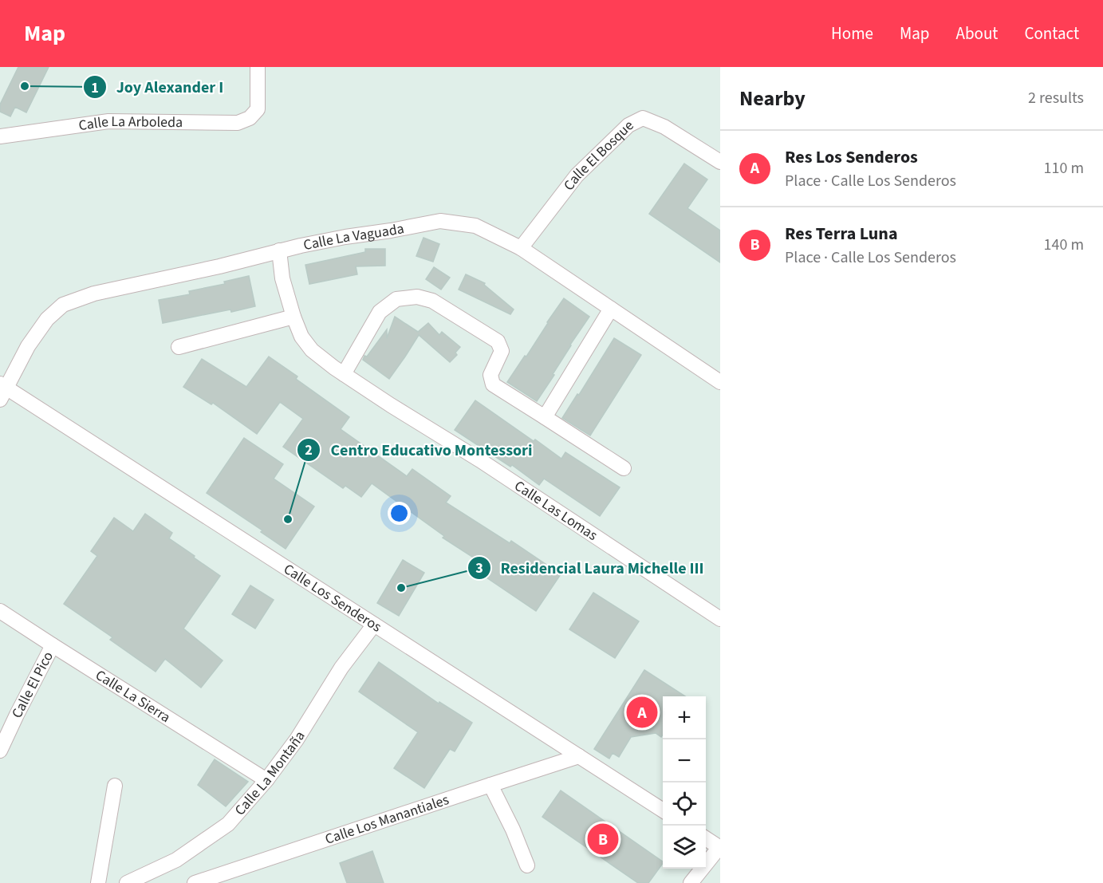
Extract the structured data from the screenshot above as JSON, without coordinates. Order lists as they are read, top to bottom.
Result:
{
  "streets": {
    "street": [
      "Calle La Arboleda",
      "Calle El Bosque",
      "Calle La Vaguada",
      "Calle Las Lomas",
      "Calle Los Senderos",
      "Calle El Pico",
      "Calle La Sierra",
      "Calle La Montaña",
      "Calle Los Manantiales"
    ]
  },
  "crossings": [
    ["Calle El Bosque", "Calle La Vaguada"],
    ["Calle La Vaguada", "Calle Las Lomas"],
    ["Calle La Vaguada", "Calle Los Senderos"],
    ["Calle Los Senderos", "Calle La Montaña"],
    ["Calle Los Senderos", "Calle Los Manantiales"],
    ["Calle El Pico", "Calle La Sierra"],
    ["Calle La Sierra", "Calle La Montaña"]
  ],
  "places": ["Joy Alexander I", "Centro Educativo Montessori", "Residencial Laura Michelle III"],
  "page": {
    "header": "Map",
    "nav": [
      "Home",
      "Map",
      "About",
      "Contact"
    ],
    "heading": ["Nearby", "2 results"],
    "list": [
      {
        "mark": "A",
        "name": "Res Los Senderos",
        "note": "Place · Calle Los Senderos",
        "value": "110 m"
      },
      {
        "mark": "B",
        "name": "Res Terra Luna",
        "note": "Place · Calle Los Senderos",
        "value": "140 m"
      }
    ],
    "pins": ["A", "B"],
    "map_buttons": ["+", "−"]
  }
}
